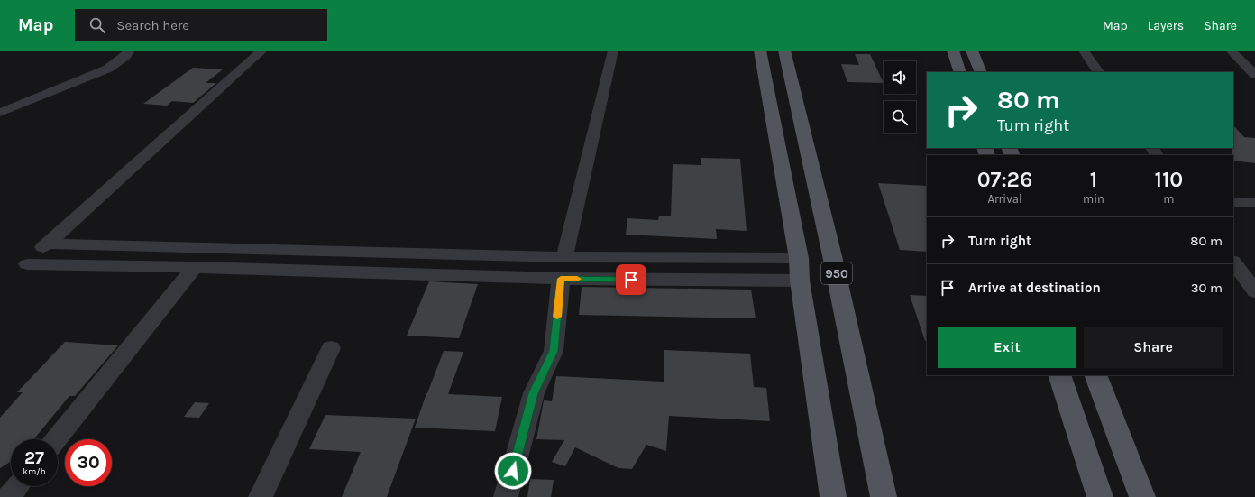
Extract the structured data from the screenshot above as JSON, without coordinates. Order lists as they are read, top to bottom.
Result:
{
  "streets": {
    "main road": ["950"]
  },
  "page": {
    "header": "Map",
    "search": "Search here",
    "nav": ["Map", "Layers", "Share"],
    "turn": ["80 m", "Turn right"],
    "eta": [
      "07:26",
      "Arrival",
      "1",
      "min",
      "110",
      "m"
    ],
    "list": [
      {
        "name": "Turn right",
        "value": "80 m"
      },
      {
        "name": "Arrive at destination",
        "value": "30 m"
      }
    ],
    "buttons": ["Exit", "Share"],
    "speed": "27 km/h",
    "limit": "30"
  }
}
